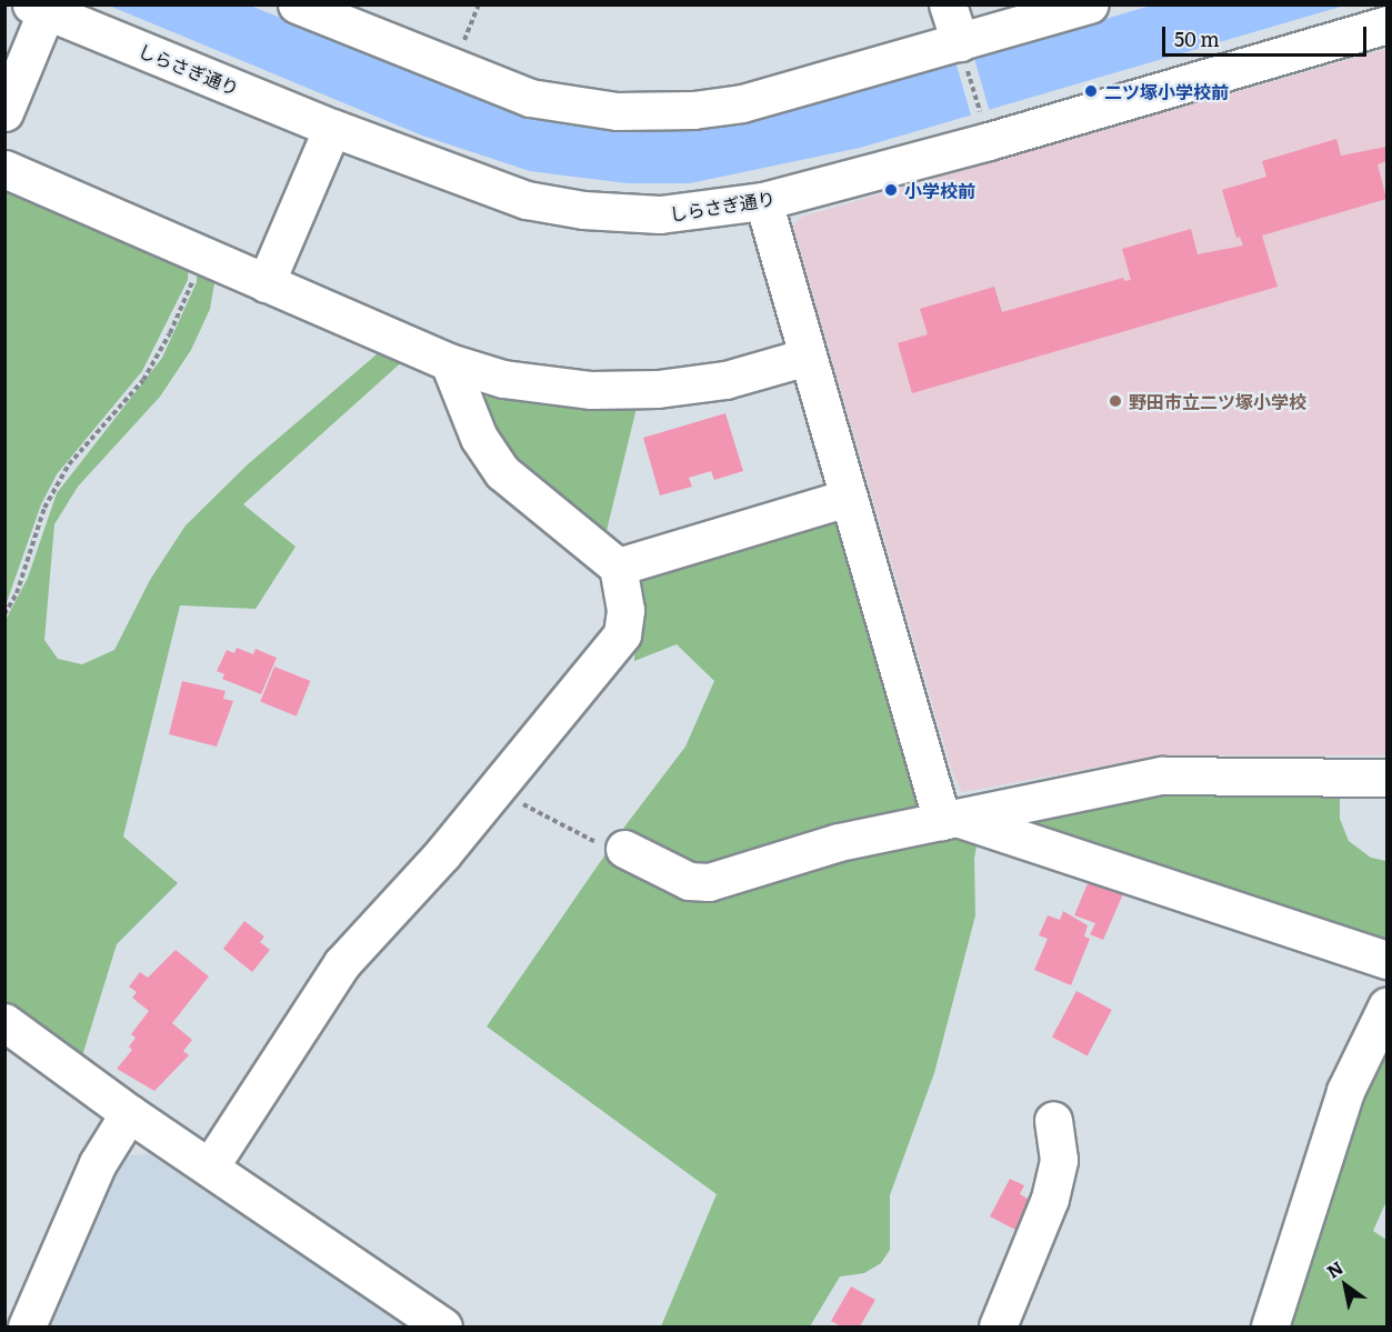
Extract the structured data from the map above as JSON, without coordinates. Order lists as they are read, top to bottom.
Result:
{
  "streets": {
    "street": ["しらさぎ通り"]
  },
  "places": ["二ツ塚小学校前", "小学校前", "野田市立二ツ塚小学校"],
  "scale_bar": "50 m",
  "north": "top left"
}
